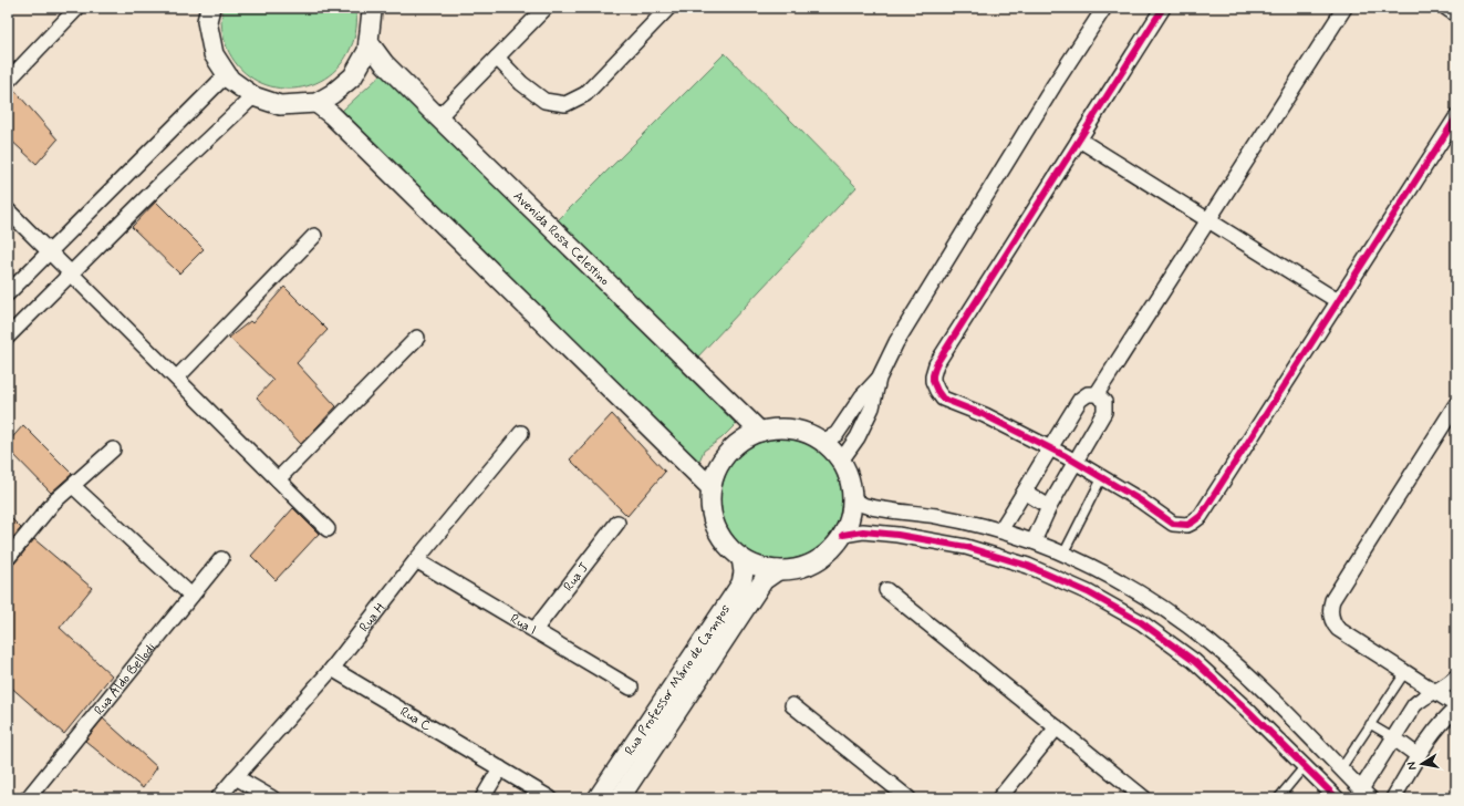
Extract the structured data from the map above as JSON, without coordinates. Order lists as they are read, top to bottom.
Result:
{
  "streets": {
    "street": [
      "Avenida Rosa Celestino",
      "Rua J",
      "Rua H",
      "Rua I",
      "Rua Aldo Bellodi",
      "Rua Professor Mário de Campos",
      "Rua C"
    ]
  },
  "crossings": [
    ["Avenida Rosa Celestino", "Rua Professor Mário de Campos"],
    ["Rua J", "Rua I"],
    ["Rua H", "Rua I"],
    ["Rua H", "Rua C"]
  ],
  "north": "left"
}
